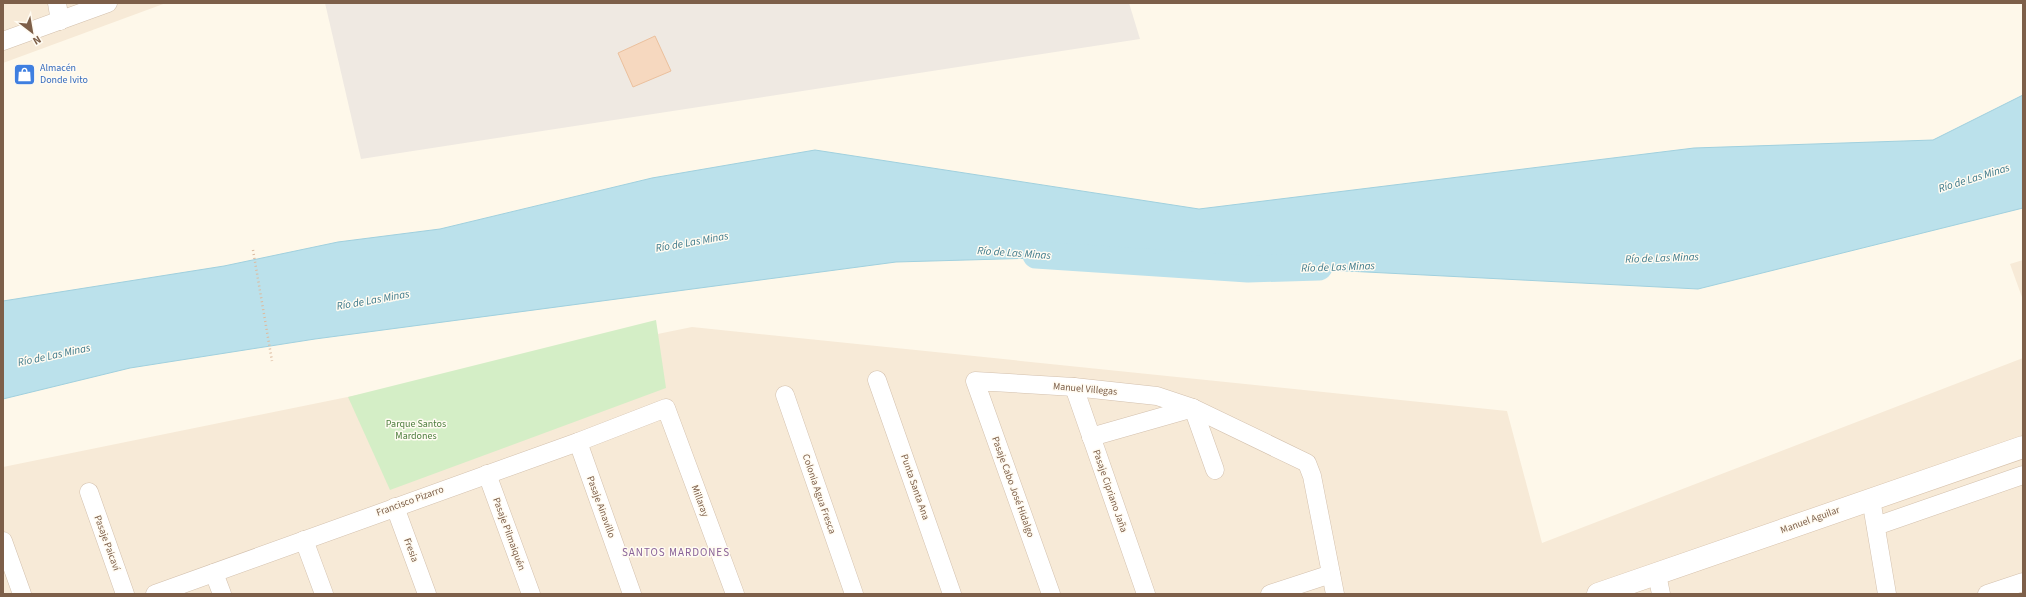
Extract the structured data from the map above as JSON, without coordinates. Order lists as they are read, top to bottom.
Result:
{
  "streets": {
    "street": [
      "Manuel Villegas",
      "Punta Santa Ana",
      "Pasaje Cabo José Hidalgo",
      "Pasaje Cipriano Jaña",
      "Colonia Agua Fresca",
      "Francisco Pizarro",
      "Millaray",
      "Pasaje Ainavillo",
      "Manuel Aguilar",
      "Pasaje Pilmaiquén",
      "Pasaje Paicaví",
      "Fresia"
    ]
  },
  "crossings": [
    ["Manuel Villegas", "Pasaje Cabo José Hidalgo"],
    ["Manuel Villegas", "Pasaje Cipriano Jaña"],
    ["Francisco Pizarro", "Millaray"],
    ["Francisco Pizarro", "Pasaje Ainavillo"],
    ["Francisco Pizarro", "Pasaje Pilmaiquén"],
    ["Francisco Pizarro", "Fresia"]
  ],
  "districts": ["SANTOS MARDONES"],
  "water": ["Río de Las Minas"],
  "parks": ["Parque Santos Mardones"],
  "places": {
    "shop": ["Almacén Donde Ivito"]
  },
  "north": "bottom right"
}
